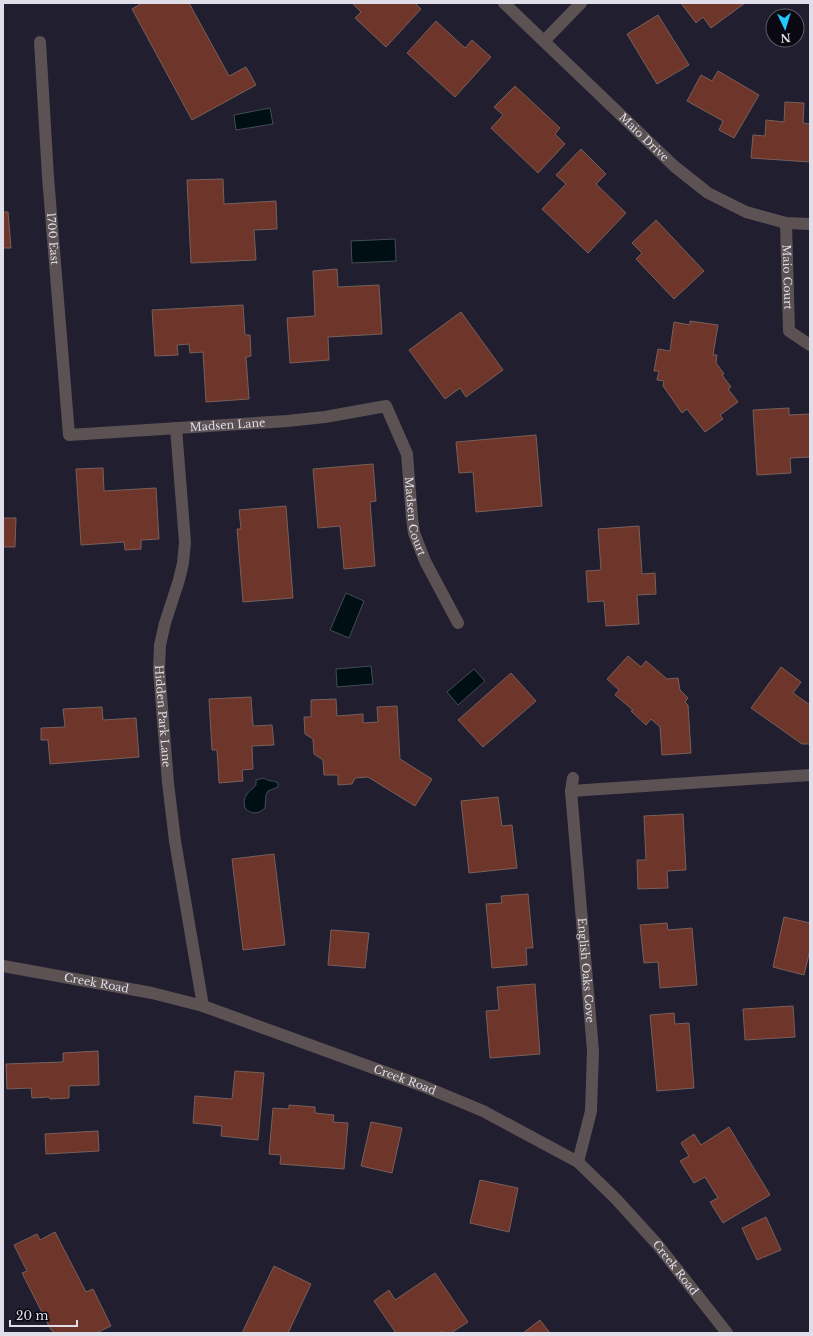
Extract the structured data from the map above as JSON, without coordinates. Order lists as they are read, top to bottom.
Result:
{
  "streets": {
    "street": [
      "Maio Drive",
      "1700 East",
      "Maio Court",
      "Madsen Lane",
      "Madsen Court",
      "Hidden Park Lane",
      "English Oaks Cove",
      "Creek Road"
    ]
  },
  "crossings": [
    ["Maio Drive", "Maio Court"],
    ["1700 East", "Madsen Lane"],
    ["Madsen Lane", "Madsen Court"],
    ["Madsen Lane", "Hidden Park Lane"],
    ["Hidden Park Lane", "Creek Road"],
    ["English Oaks Cove", "Creek Road"]
  ],
  "scale_bar": "20 m",
  "north": "bottom"
}
